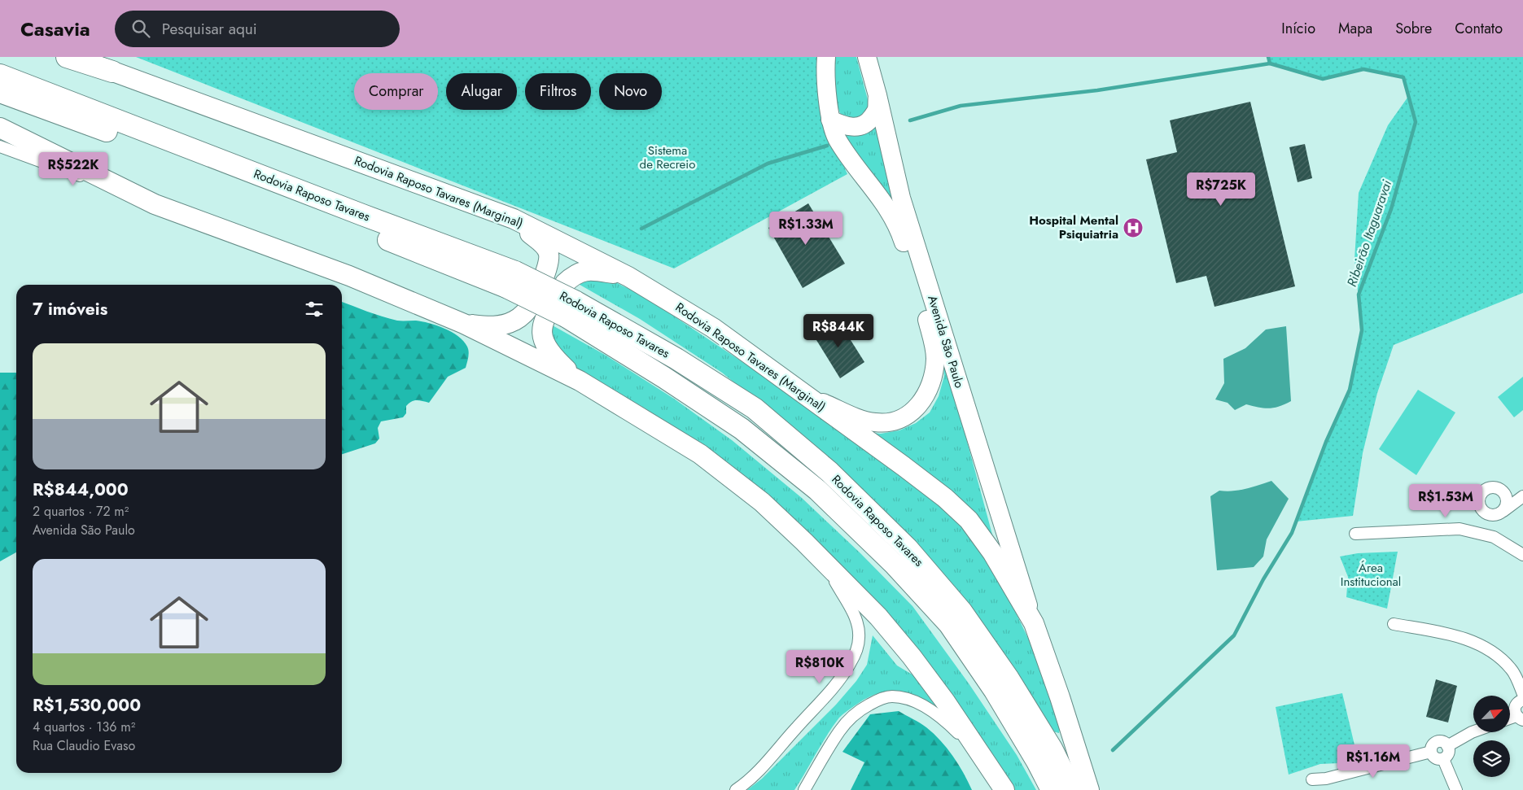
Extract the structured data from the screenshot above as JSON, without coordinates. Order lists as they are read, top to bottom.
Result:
{
  "streets": {
    "highway": ["Rodovia Raposo Tavares (Marginal)", "Rodovia Raposo Tavares"],
    "main road": ["Avenida São Paulo"]
  },
  "crossings": [
    ["Rodovia Raposo Tavares (Marginal)", "Avenida São Paulo"]
  ],
  "water": ["Ribeirão Itaguaravai"],
  "parks": ["Sistema de Recreio", "Área Institucional"],
  "places": {
    "hospital": ["Hospital Mental Psiquiatria"]
  },
  "north": "top right",
  "page": {
    "header": "Casavia",
    "search": "Pesquisar aqui",
    "nav": [
      "Início",
      "Mapa",
      "Sobre",
      "Contato"
    ],
    "chip": [
      "Comprar",
      "Alugar",
      "Filtros",
      "Novo"
    ],
    "price": [
      "R$522K",
      "R$725K",
      "R$1.33M",
      "R$844K",
      "R$1.53M",
      "R$810K",
      "R$1.16M"
    ],
    "heading": "7 imóveis",
    "list": [
      {
        "name": "R$844,000",
        "note": "2 quartos · 72 m² · Avenida São Paulo"
      },
      {
        "name": "R$1,530,000",
        "note": "4 quartos · 136 m² · Rua Claudio Evaso"
      }
    ]
  }
}
